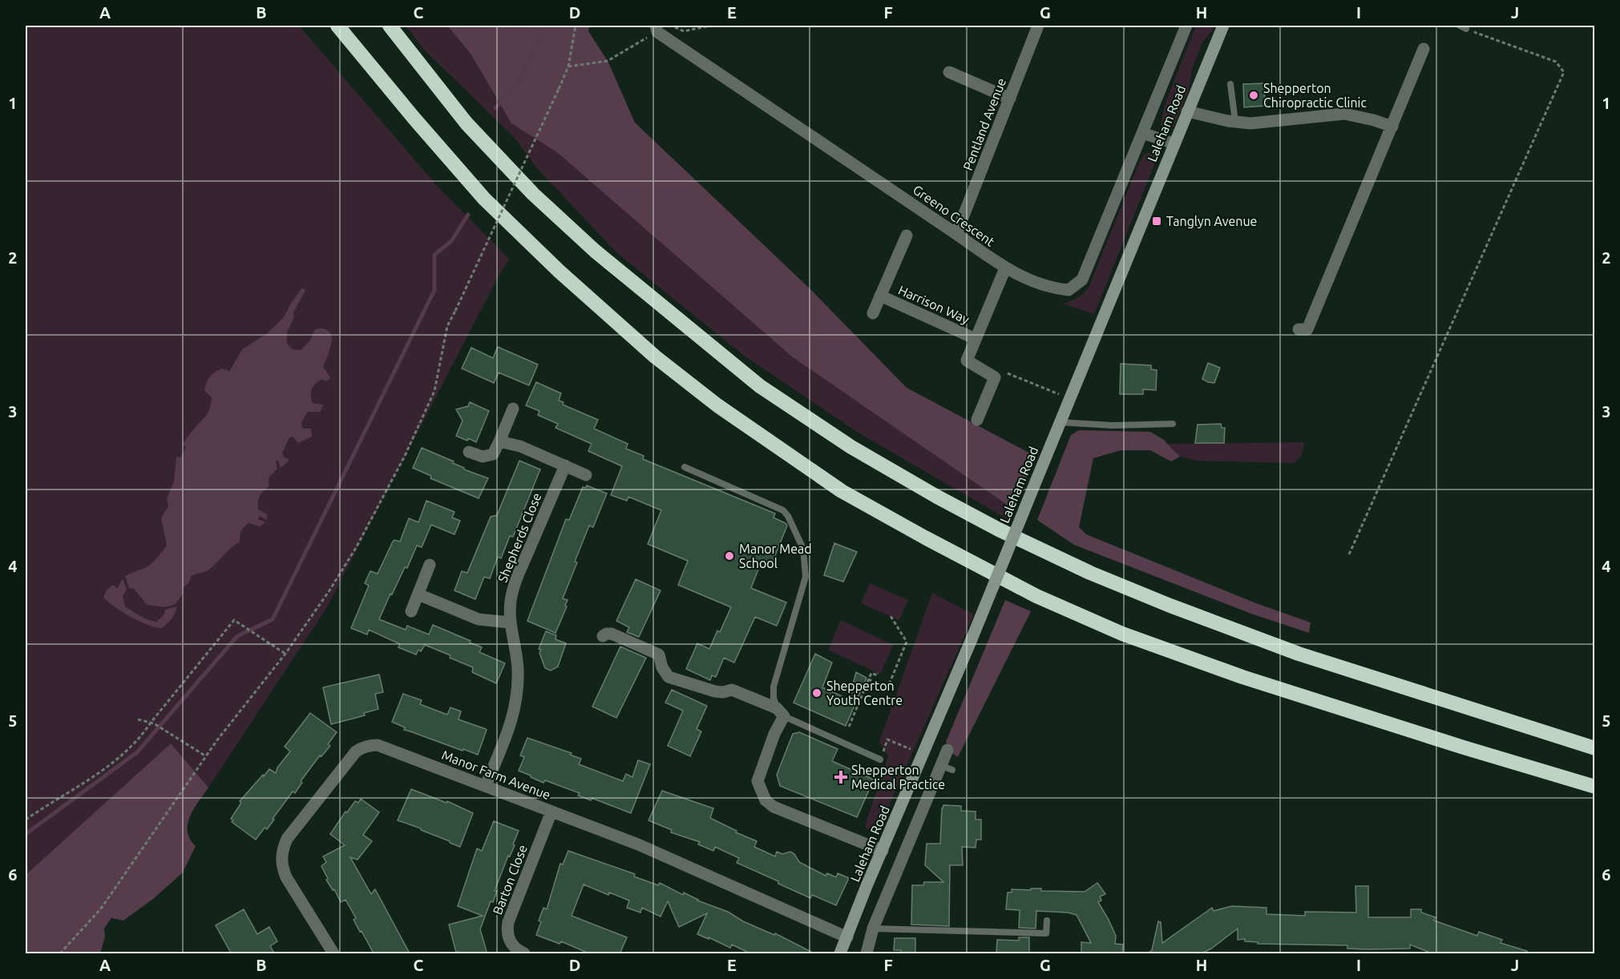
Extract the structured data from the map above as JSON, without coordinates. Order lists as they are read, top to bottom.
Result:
{
  "streets": {
    "main road": ["Laleham Road"],
    "street": [
      "Pentland Avenue",
      "Greeno Crescent",
      "Harrison Way",
      "Shepherds Close",
      "Manor Farm Avenue",
      "Barton Close"
    ]
  },
  "crossings": [
    ["Laleham Road", "Manor Farm Avenue"],
    ["Pentland Avenue", "Greeno Crescent"],
    ["Greeno Crescent", "Harrison Way"],
    ["Shepherds Close", "Manor Farm Avenue"],
    ["Manor Farm Avenue", "Barton Close"]
  ],
  "places": {
    "other": ["Shepperton Chiropractic Clinic", "Manor Mead School", "Shepperton Youth Centre"],
    "transit": ["Tanglyn Avenue"],
    "health": ["Shepperton Medical Practice"]
  },
  "grid": {
    "columns": [
      "A",
      "B",
      "C",
      "D",
      "E",
      "F",
      "G",
      "H",
      "I",
      "J"
    ],
    "rows": [
      "1",
      "2",
      "3",
      "4",
      "5",
      "6"
    ]
  }
}
